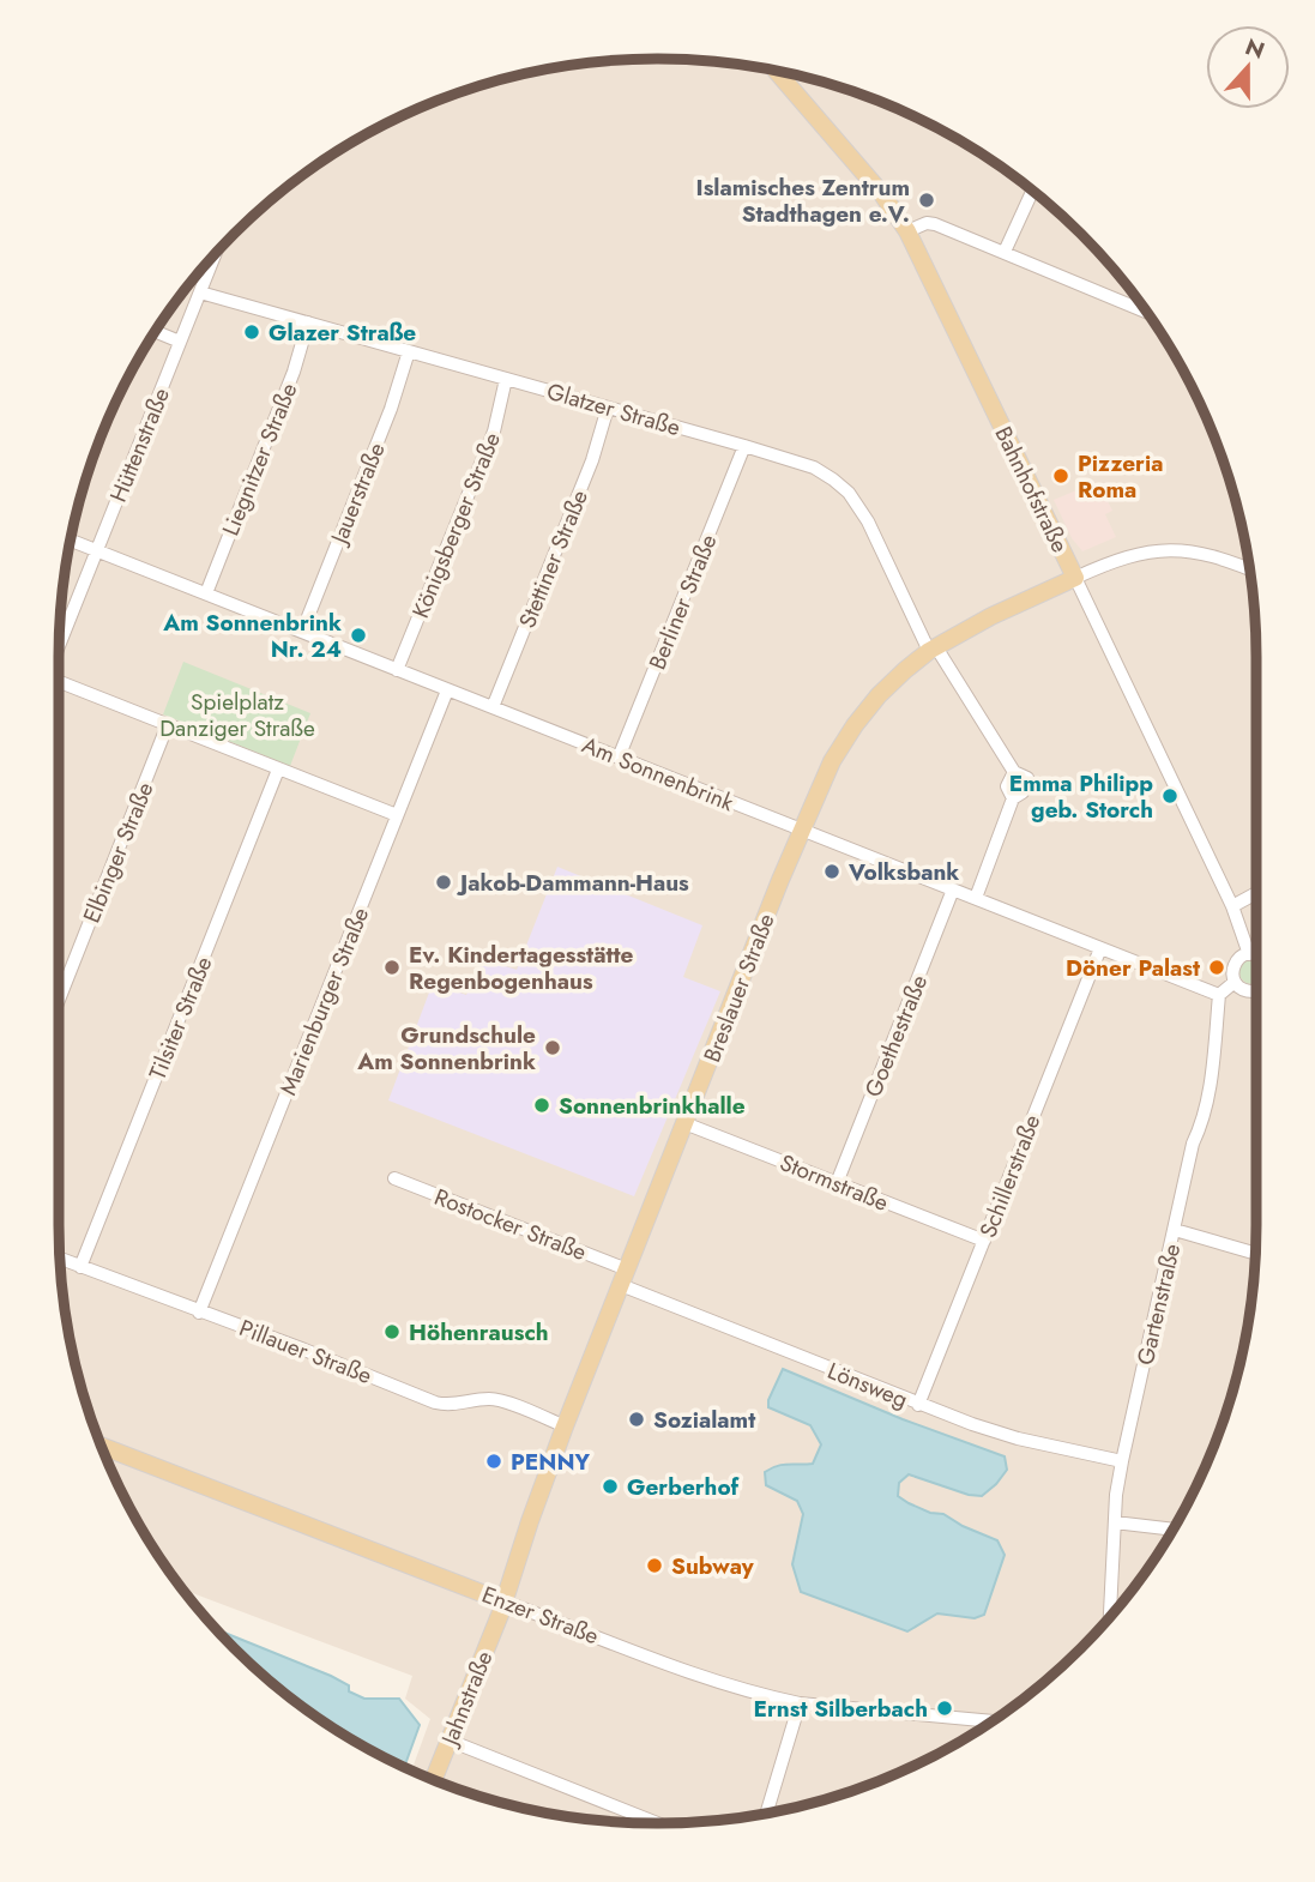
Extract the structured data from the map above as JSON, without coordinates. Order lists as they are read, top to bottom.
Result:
{
  "streets": {
    "main road": [
      "Bahnhofstraße",
      "Breslauer Straße",
      "Enzer Straße",
      "Jahnstraße"
    ],
    "street": [
      "Glatzer Straße",
      "Hüttenstraße",
      "Liegnitzer Straße",
      "Jauerstraße",
      "Königsberger Straße",
      "Stettiner Straße",
      "Berliner Straße",
      "Am Sonnenbrink",
      "Elbinger Straße",
      "Marienburger Straße",
      "Tilsiter Straße",
      "Goethestraße",
      "Schillerstraße",
      "Stormstraße",
      "Rostocker Straße",
      "Gartenstraße",
      "Pillauer Straße",
      "Lönsweg"
    ]
  },
  "crossings": [
    ["Glatzer Straße", "Hüttenstraße"],
    ["Glatzer Straße", "Liegnitzer Straße"],
    ["Glatzer Straße", "Jauerstraße"],
    ["Glatzer Straße", "Königsberger Straße"],
    ["Glatzer Straße", "Stettiner Straße"],
    ["Glatzer Straße", "Berliner Straße"],
    ["Glatzer Straße", "Am Sonnenbrink"],
    ["Glatzer Straße", "Breslauer Straße"],
    ["Hüttenstraße", "Am Sonnenbrink"],
    ["Liegnitzer Straße", "Am Sonnenbrink"],
    ["Bahnhofstraße", "Breslauer Straße"],
    ["Jauerstraße", "Am Sonnenbrink"],
    ["Königsberger Straße", "Am Sonnenbrink"],
    ["Stettiner Straße", "Am Sonnenbrink"],
    ["Berliner Straße", "Am Sonnenbrink"],
    ["Am Sonnenbrink", "Breslauer Straße"],
    ["Am Sonnenbrink", "Marienburger Straße"],
    ["Am Sonnenbrink", "Goethestraße"],
    ["Am Sonnenbrink", "Schillerstraße"],
    ["Am Sonnenbrink", "Gartenstraße"],
    ["Breslauer Straße", "Stormstraße"],
    ["Breslauer Straße", "Rostocker Straße"],
    ["Breslauer Straße", "Pillauer Straße"],
    ["Breslauer Straße", "Lönsweg"],
    ["Breslauer Straße", "Enzer Straße"],
    ["Breslauer Straße", "Jahnstraße"],
    ["Marienburger Straße", "Pillauer Straße"],
    ["Tilsiter Straße", "Pillauer Straße"],
    ["Goethestraße", "Stormstraße"],
    ["Schillerstraße", "Stormstraße"],
    ["Schillerstraße", "Lönsweg"],
    ["Rostocker Straße", "Lönsweg"],
    ["Gartenstraße", "Lönsweg"],
    ["Enzer Straße", "Jahnstraße"]
  ],
  "parks": ["Spielplatz Danziger Straße"],
  "places": [
    "Islamisches Zentrum Stadthagen e.V.",
    "Glazer Straße",
    "Pizzeria Roma",
    "Am Sonnenbrink Nr. 24",
    "Emma Philipp geb. Storch",
    "Volksbank",
    "Jakob-Dammann-Haus",
    "Ev. Kindertagesstätte Regenbogenhaus",
    "Döner Palast",
    "Grundschule Am Sonnenbrink",
    "Sonnenbrinkhalle",
    "Höhenrausch",
    "Sozialamt",
    "PENNY",
    "Gerberhof",
    "Subway",
    "Ernst Silberbach"
  ],
  "north": "top"
}
